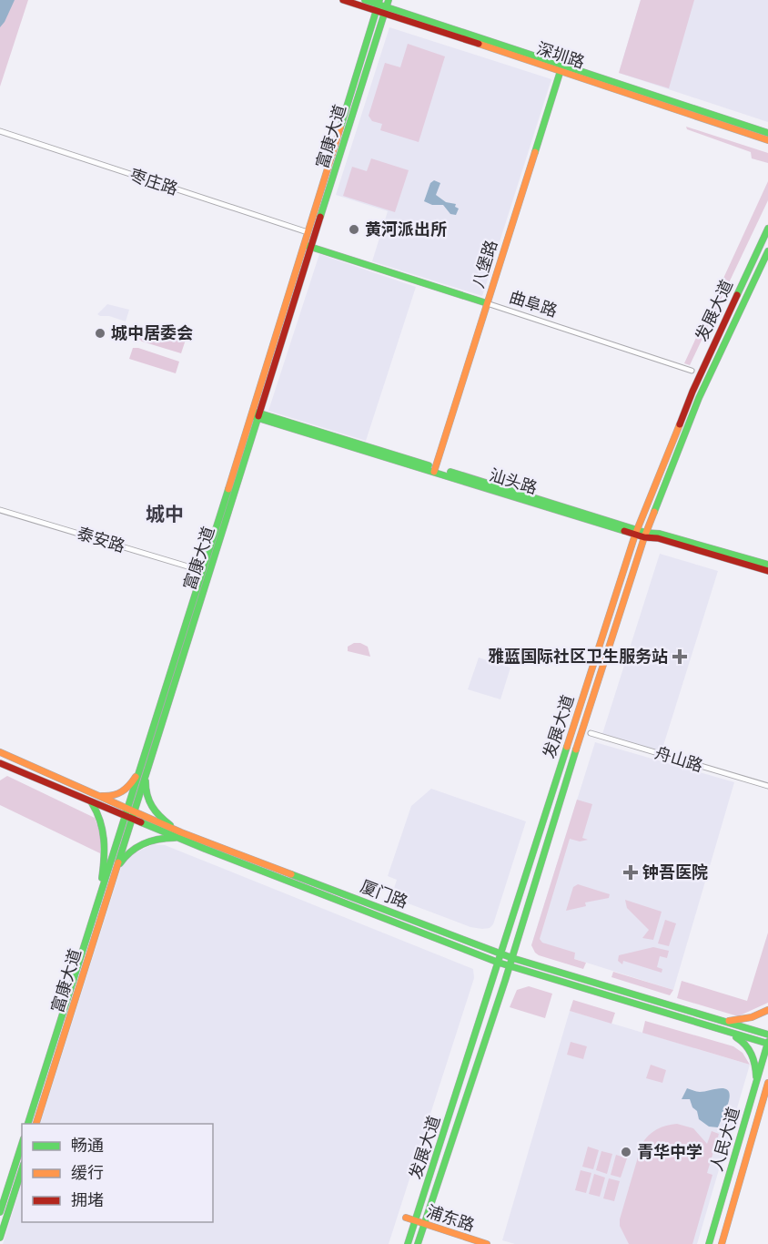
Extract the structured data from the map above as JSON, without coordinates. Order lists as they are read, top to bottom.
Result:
{
  "streets": {
    "street": [
      "深圳路",
      "富康大道",
      "枣庄路",
      "八堡路",
      "曲阜路",
      "发展大道",
      "汕头路",
      "泰安路",
      "舟山路",
      "厦门路",
      "人民大道",
      "浦东路"
    ]
  },
  "crossings": [
    ["深圳路", "富康大道"],
    ["深圳路", "八堡路"],
    ["富康大道", "枣庄路"],
    ["富康大道", "曲阜路"],
    ["富康大道", "汕头路"],
    ["富康大道", "泰安路"],
    ["富康大道", "厦门路"],
    ["八堡路", "曲阜路"],
    ["八堡路", "汕头路"],
    ["发展大道", "汕头路"],
    ["发展大道", "厦门路"],
    ["发展大道", "浦东路"],
    ["厦门路", "人民大道"]
  ],
  "districts": ["城中"],
  "places": {
    "other": ["黄河派出所", "城中居委会", "青华中学"],
    "health": ["雅蓝国际社区卫生服务站", "钟吾医院"]
  },
  "legend": ["畅通", "缓行", "拥堵"]
}
